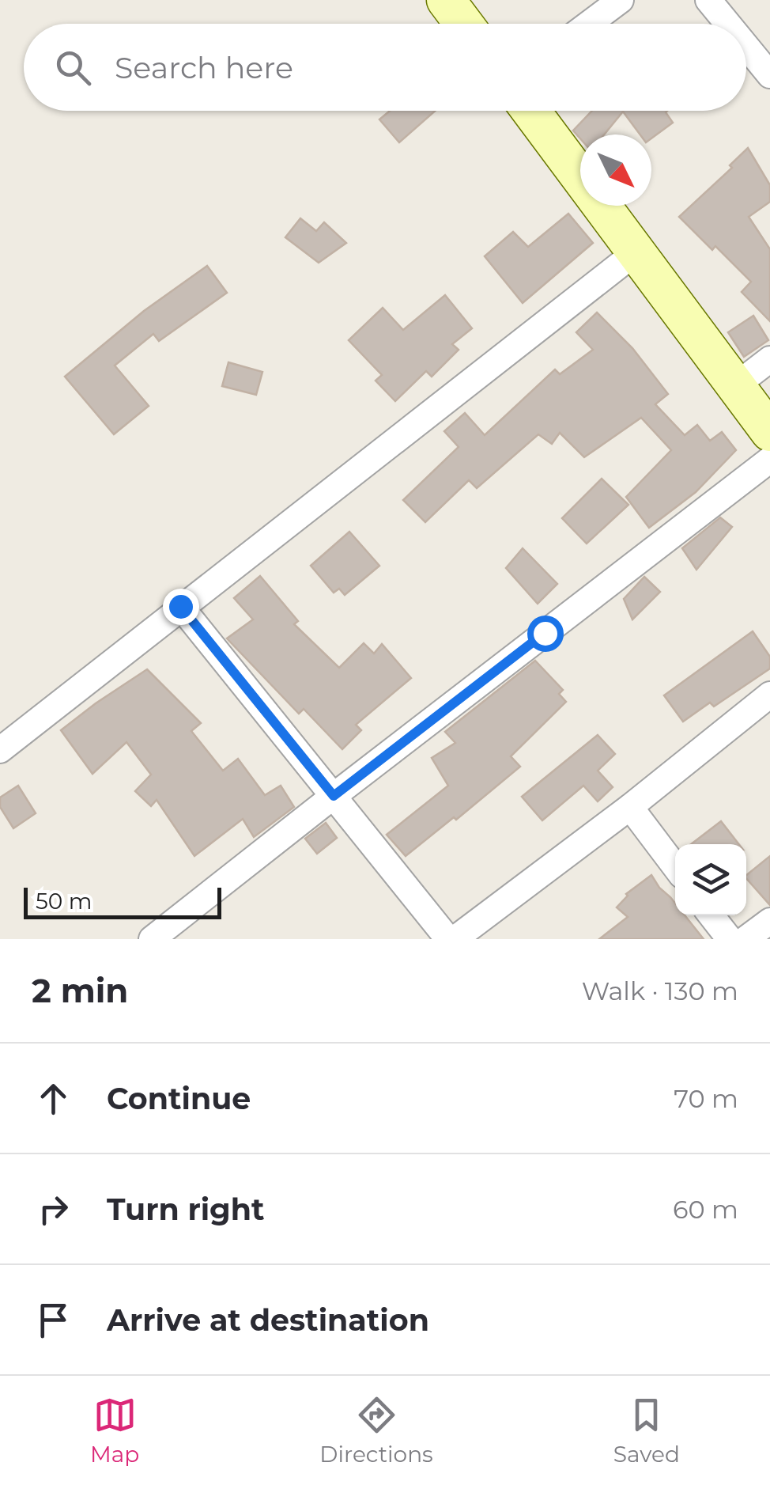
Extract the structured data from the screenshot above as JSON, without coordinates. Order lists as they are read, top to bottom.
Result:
{
  "scale_bar": "50 m",
  "north": "bottom right",
  "page": {
    "search": "Search here",
    "scale": "50 m",
    "heading": ["2 min", "Walk · 130 m"],
    "list": [
      ["Continue", "70 m"],
      ["Turn right", "60 m"],
      "Arrive at destination"
    ],
    "nav": ["Map", "Directions", "Saved"]
  }
}
